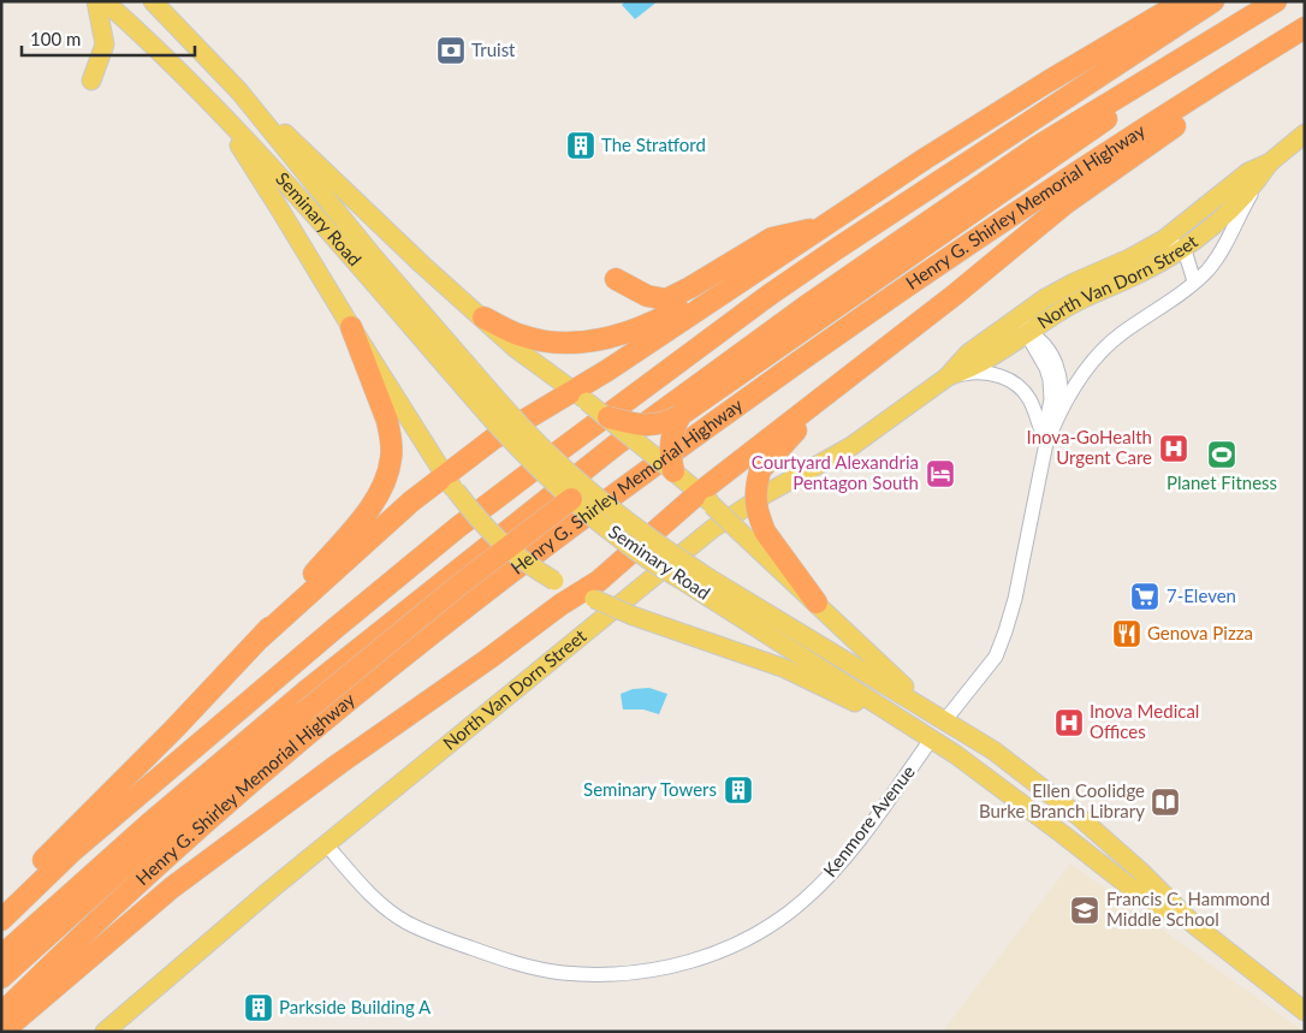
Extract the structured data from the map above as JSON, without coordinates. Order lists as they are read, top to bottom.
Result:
{
  "streets": {
    "highway": ["Henry G. Shirley Memorial Highway"],
    "main road": ["Seminary Road", "North Van Dorn Street"],
    "street": ["Kenmore Avenue"]
  },
  "crossings": [
    ["Seminary Road", "Kenmore Avenue"],
    ["North Van Dorn Street", "Kenmore Avenue"]
  ],
  "places": {
    "bank": ["Truist"],
    "building": ["The Stratford", "Seminary Towers", "Parkside Building A"],
    "hospital": ["Inova-GoHealth Urgent Care", "Inova Medical Offices"],
    "sports": ["Planet Fitness"],
    "hotel": ["Courtyard Alexandria Pentagon South"],
    "supermarket": ["7-Eleven"],
    "restaurant": ["Genova Pizza"],
    "library": ["Ellen Coolidge Burke Branch Library"],
    "school or university": ["Francis C. Hammond Middle School"]
  },
  "scale_bar": "100 m"
}
